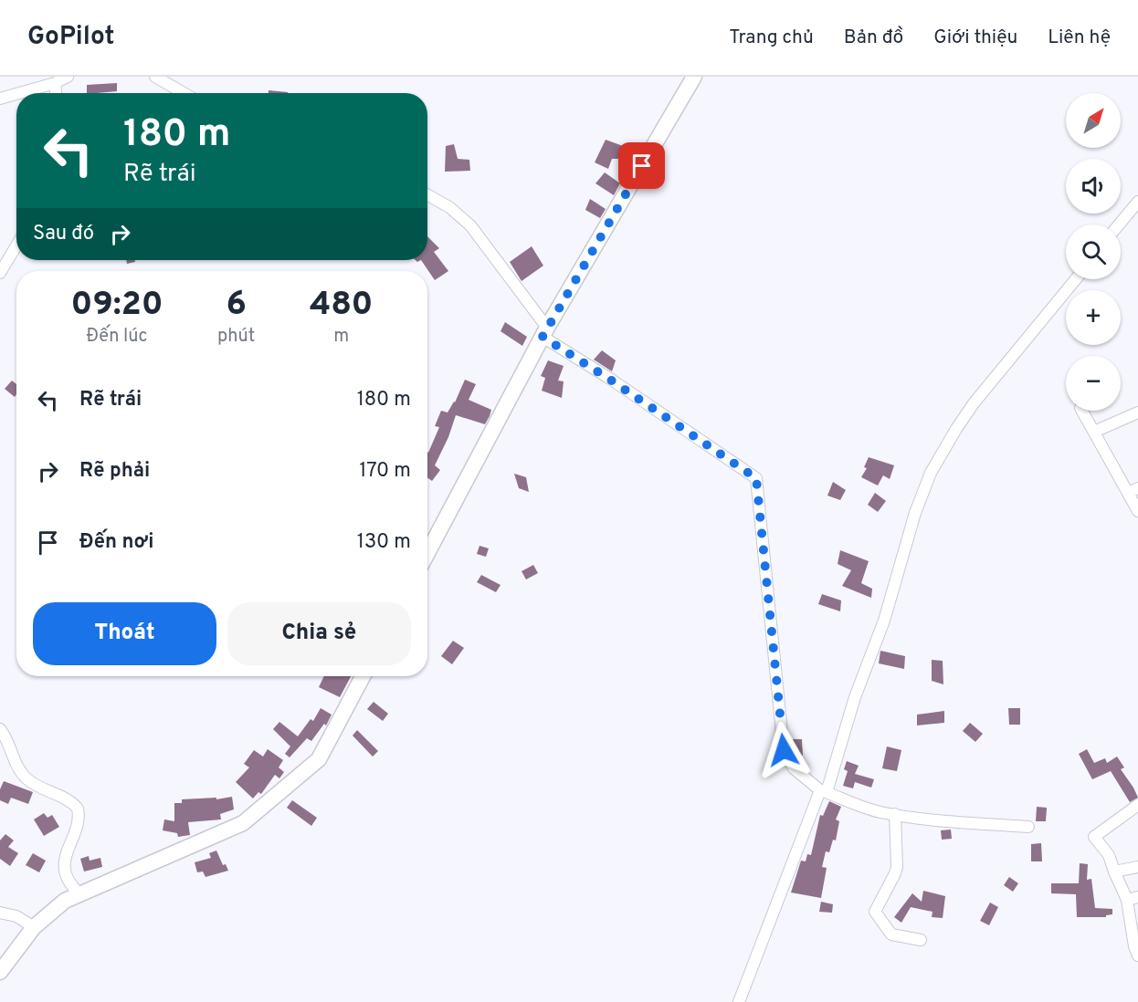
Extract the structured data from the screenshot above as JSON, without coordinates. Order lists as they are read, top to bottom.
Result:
{
  "north": "top right",
  "page": {
    "header": "GoPilot",
    "nav": [
      "Trang chủ",
      "Bản đồ",
      "Giới thiệu",
      "Liên hệ"
    ],
    "map_buttons": ["+", "−"],
    "turn": ["180 m", "Rẽ trái"],
    "then": "Sau đó",
    "eta": [
      "09:20",
      "Đến lúc",
      "6",
      "phút",
      "480",
      "m"
    ],
    "list": [
      {
        "name": "Rẽ trái",
        "value": "180 m"
      },
      {
        "name": "Rẽ phải",
        "value": "170 m"
      },
      {
        "name": "Đến nơi",
        "value": "130 m"
      }
    ],
    "buttons": ["Thoát", "Chia sẻ"]
  }
}
